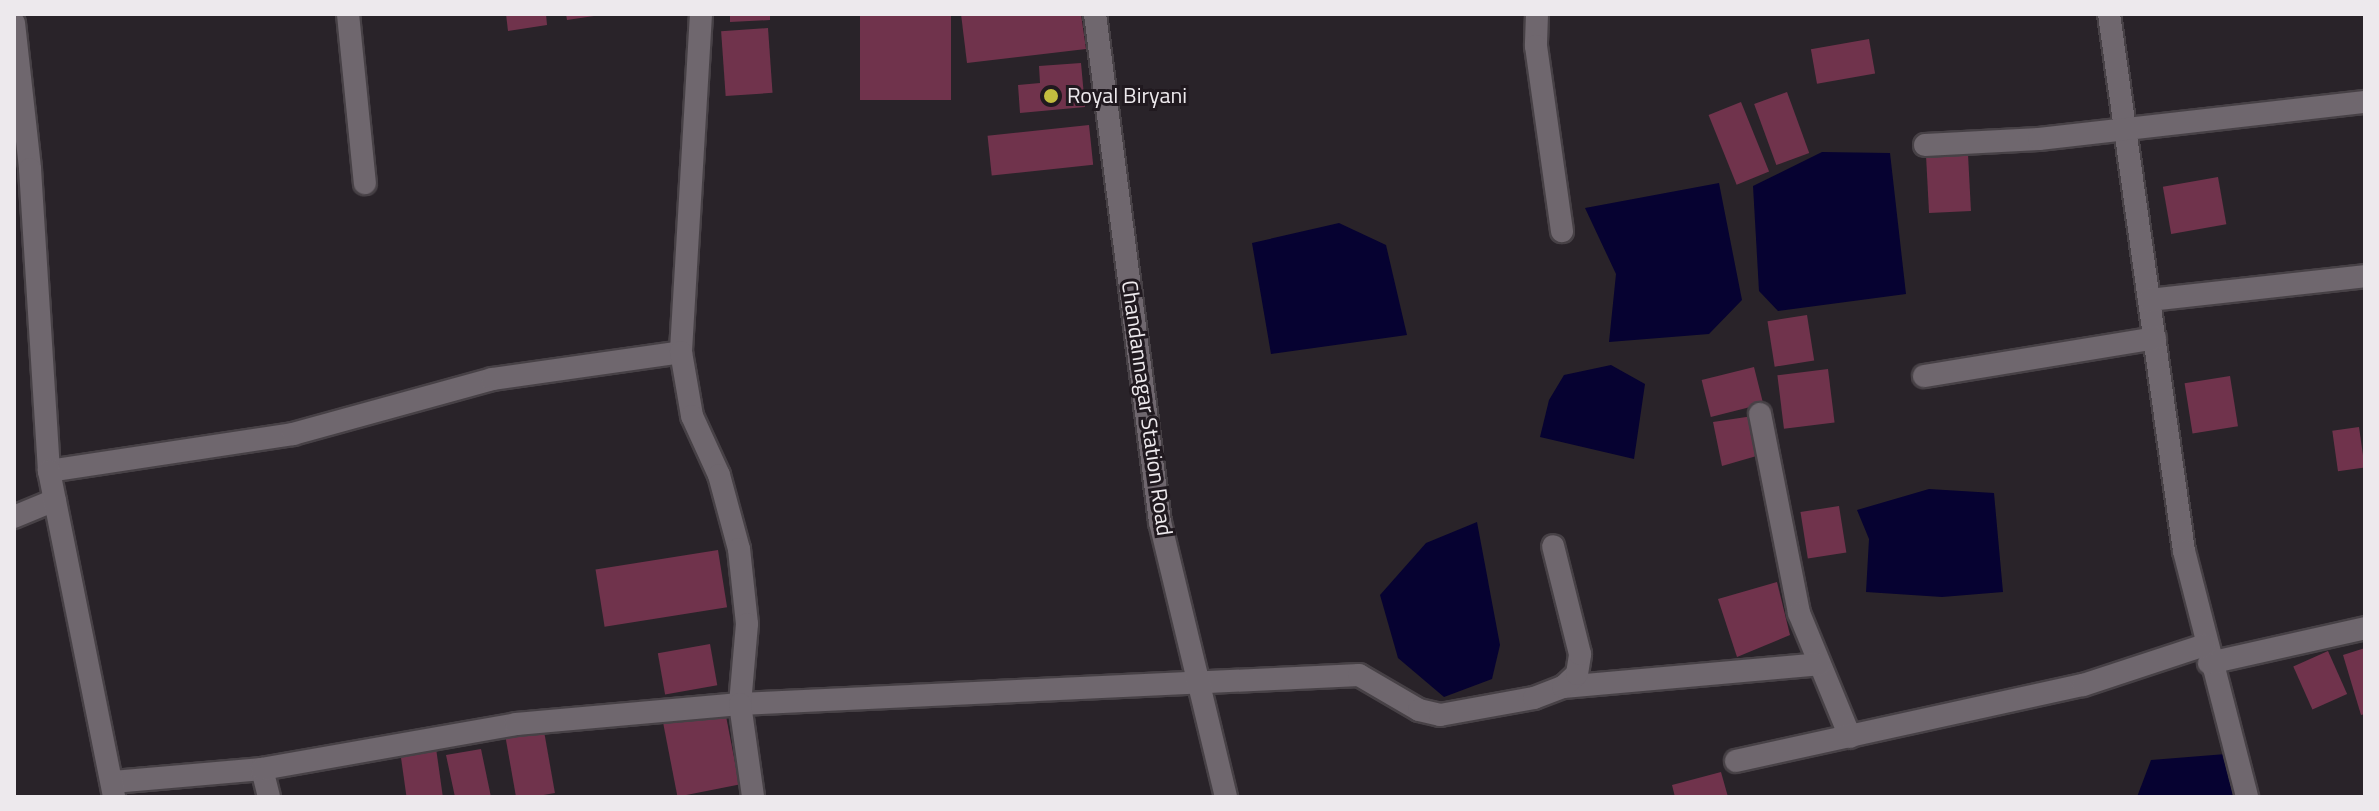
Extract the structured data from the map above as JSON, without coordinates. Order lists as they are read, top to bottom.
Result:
{
  "streets": {
    "street": ["Chandannagar Station Road"]
  },
  "places": ["Royal Biryani"]
}
